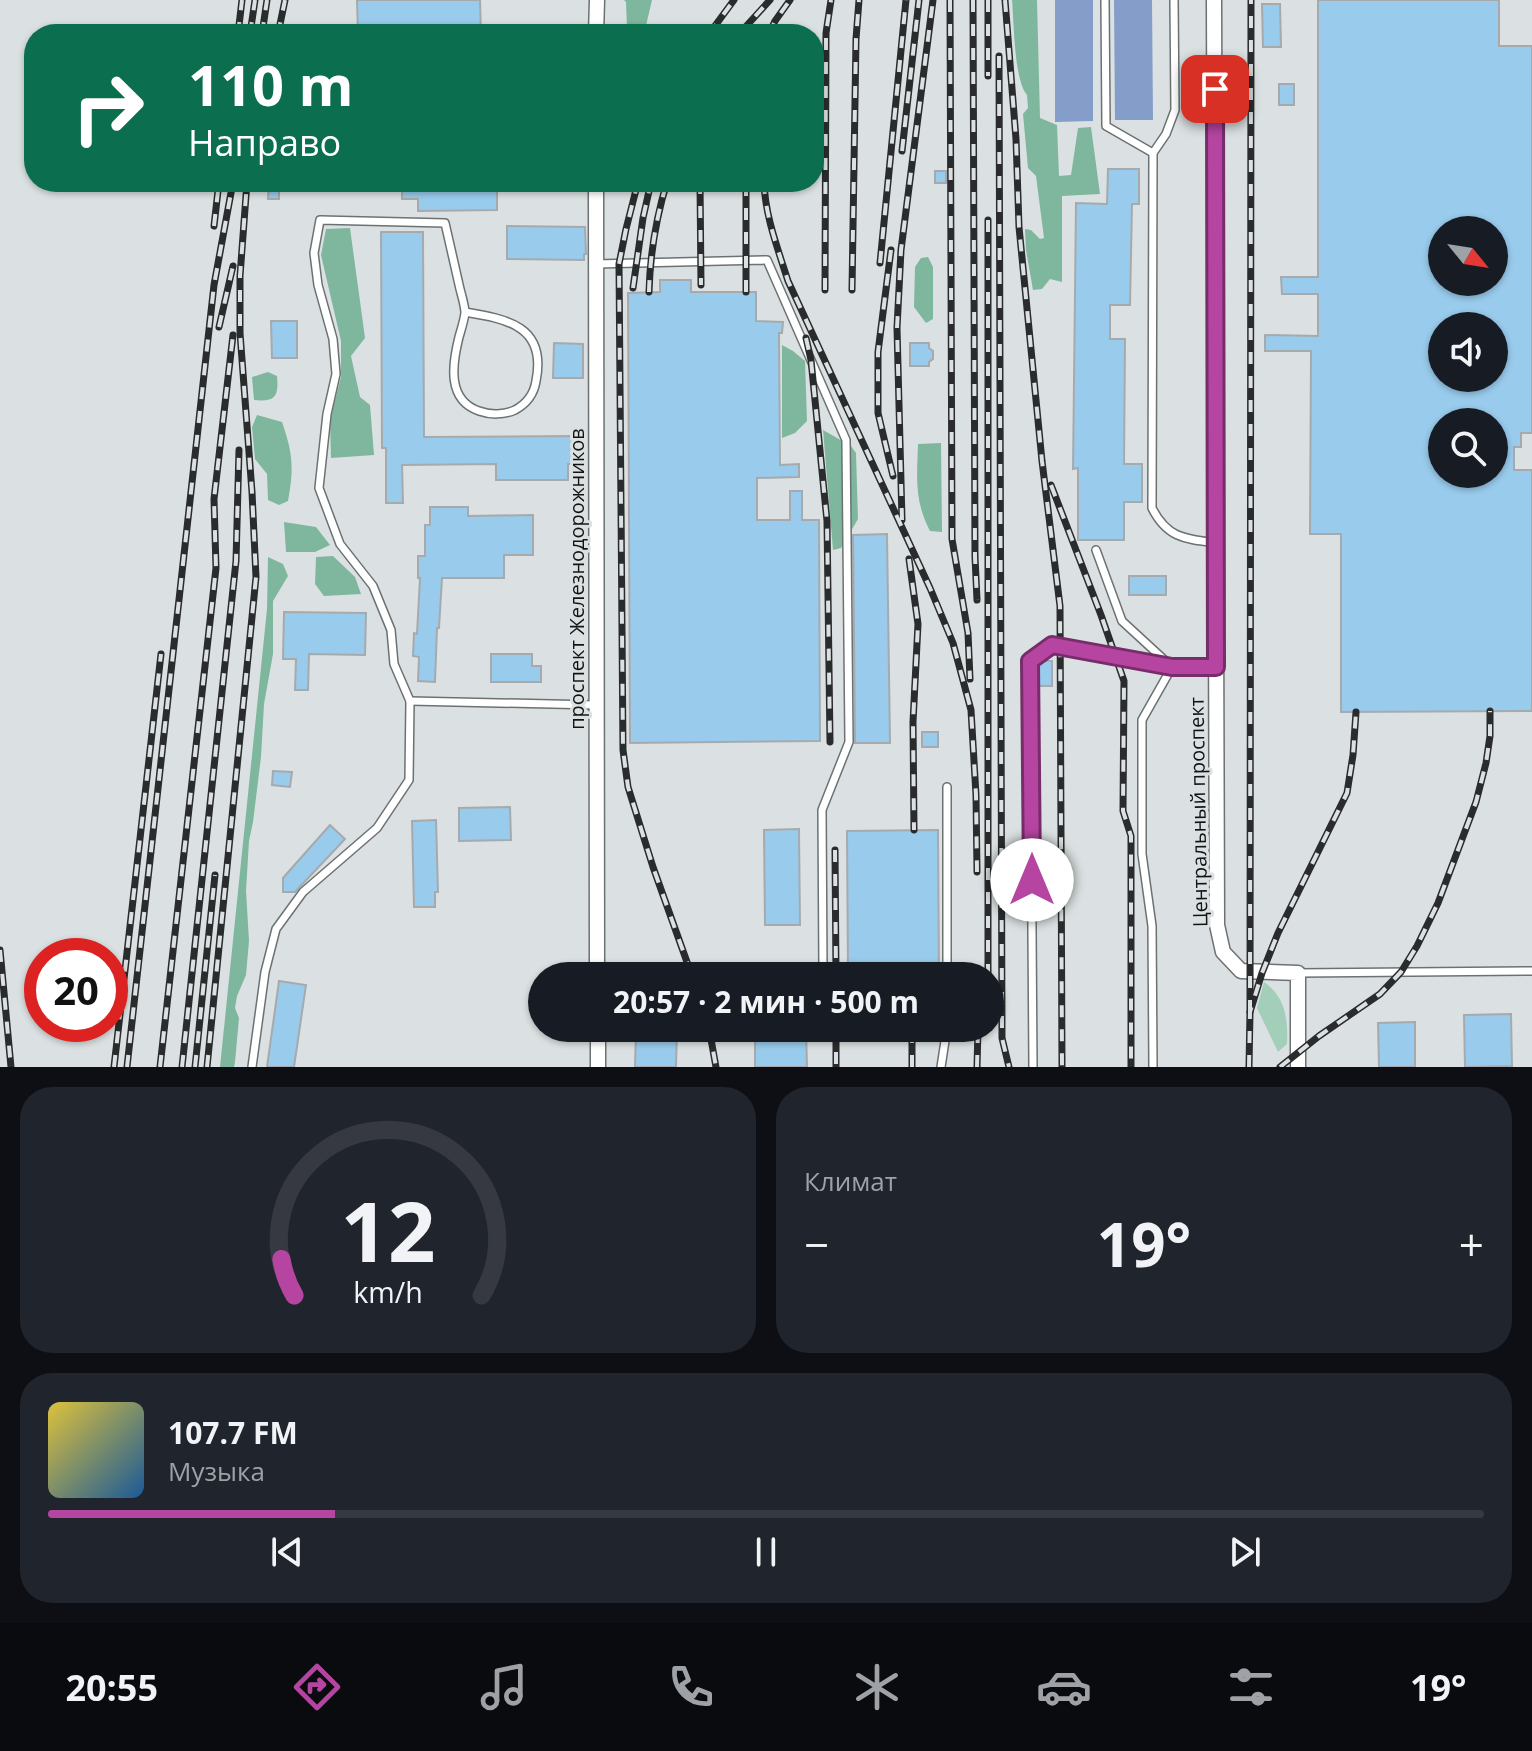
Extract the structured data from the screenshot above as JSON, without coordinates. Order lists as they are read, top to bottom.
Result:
{
  "streets": {
    "street": ["проспект Железнодорожников", "Центральный проспект"]
  },
  "north": "bottom right",
  "page": {
    "turn": ["110 m", "Направо"],
    "limit": "20",
    "trip": "20:57 · 2 мин · 500 m",
    "tile": "Климат",
    "heat": ["−", "19°", "+"],
    "song": ["107.7 FM", "Музыка"],
    "tabs": ["20:55", "19°"],
    "gauge": ["12", "km/h"]
  }
}
